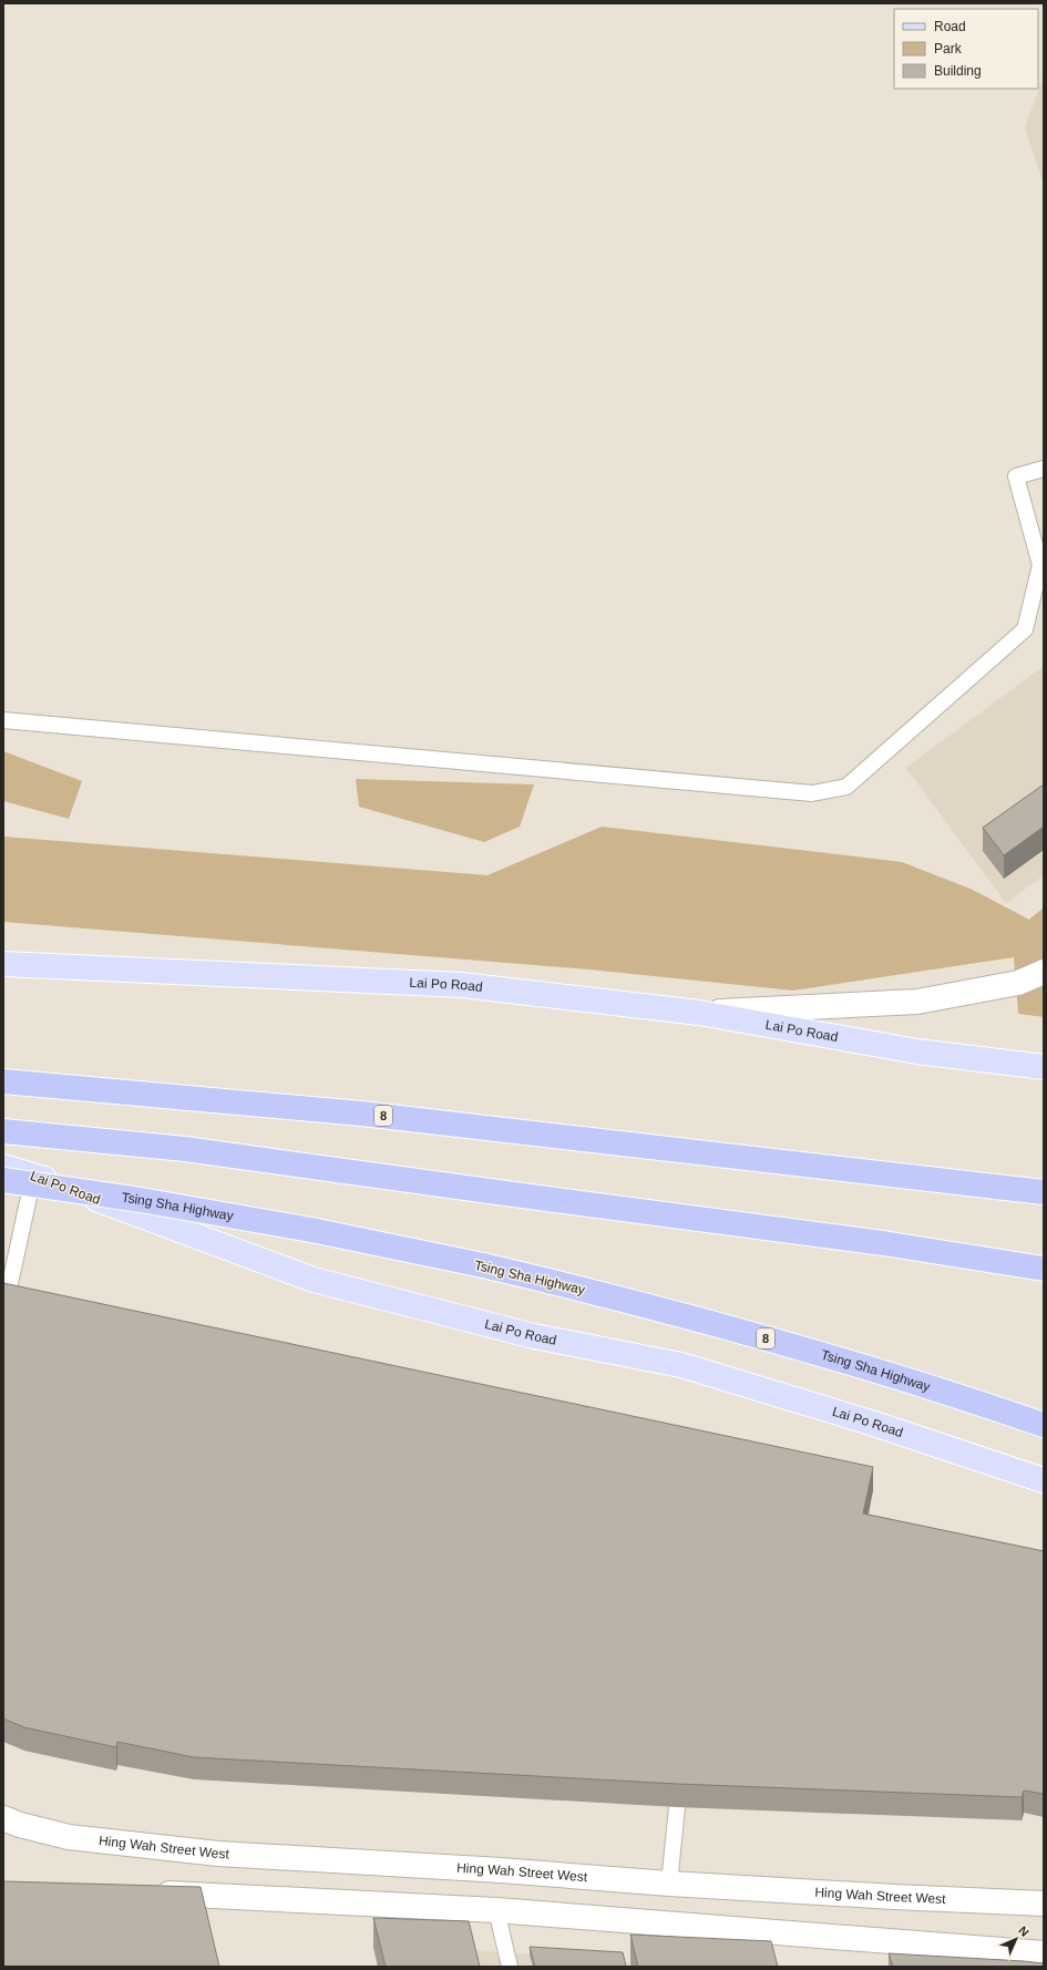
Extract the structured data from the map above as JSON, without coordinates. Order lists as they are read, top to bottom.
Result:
{
  "streets": {
    "highway": ["8", "Tsing Sha Highway"],
    "main road": ["Lai Po Road"],
    "street": ["Hing Wah Street West"]
  },
  "legend": ["Road", "Park", "Building"],
  "north": "top right"
}
